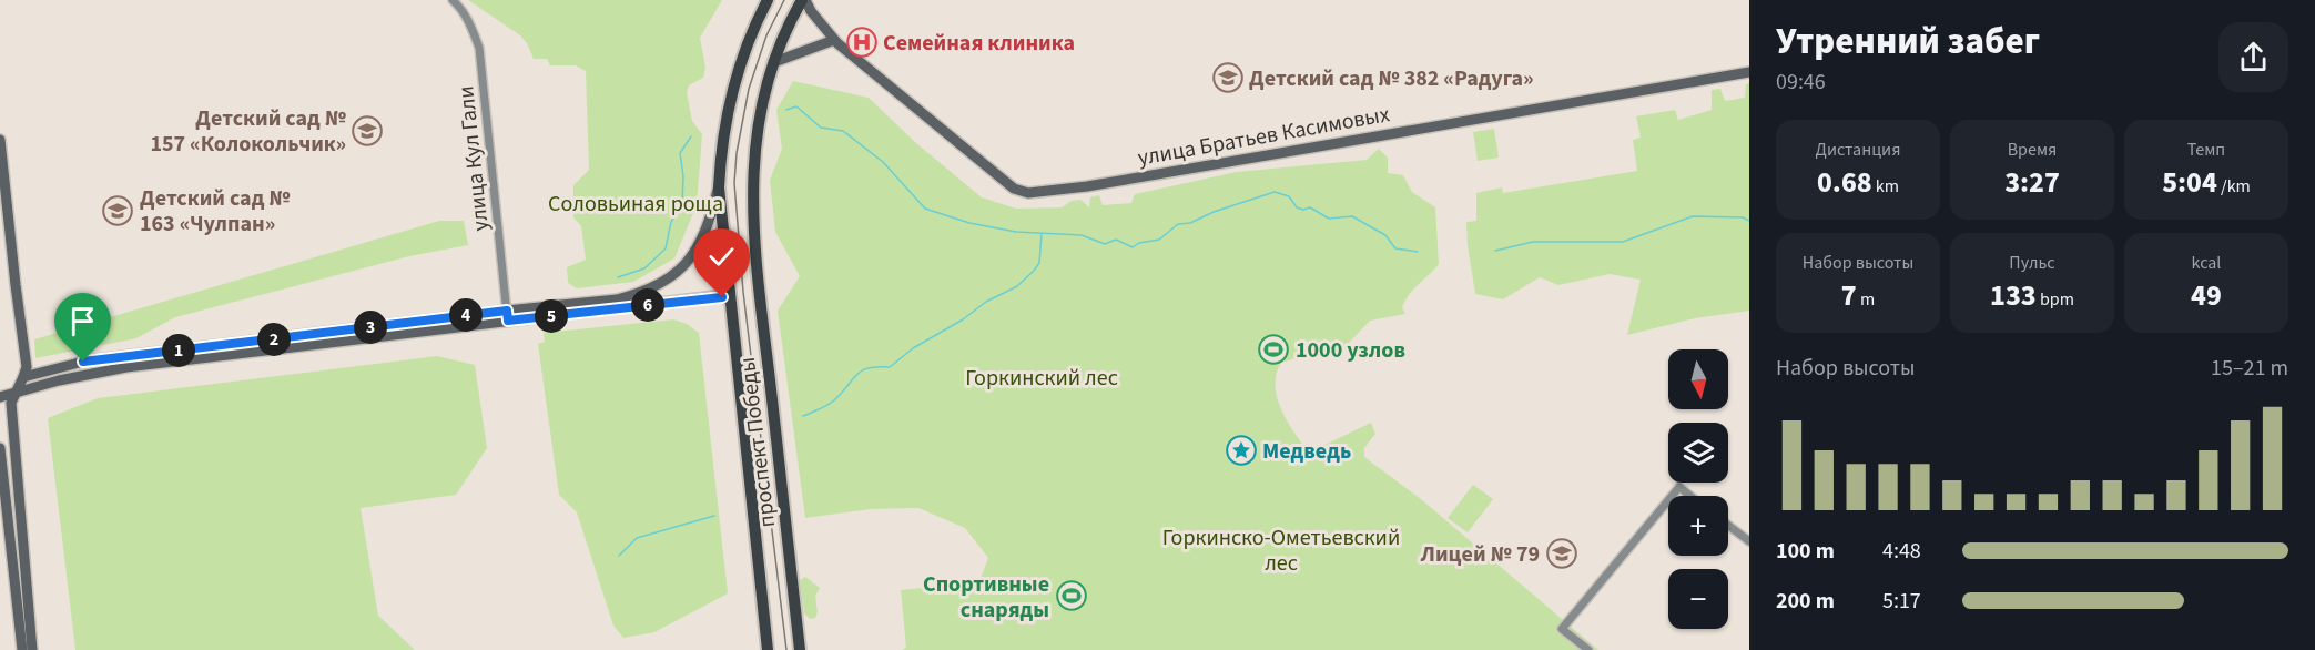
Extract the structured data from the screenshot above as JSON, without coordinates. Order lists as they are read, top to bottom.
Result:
{
  "streets": {
    "main road": ["проспект Победы"],
    "street": ["улица Братьев Касимовых", "улица Кул Гали"]
  },
  "crossings": [
    ["улица Братьев Касимовых", "проспект Победы"]
  ],
  "parks": ["Соловьиная роща", "Горкинский лес", "Горкинско-Ометьевский лес"],
  "places": {
    "hospital": ["Семейная клиника"],
    "school or university": [
      "Детский сад № 382 «Радуга»",
      "Детский сад № 157 «Колокольчик»",
      "Детский сад № 163 «Чулпан»",
      "Лицей № 79"
    ],
    "sports": ["1000 узлов", "Спортивные снаряды"],
    "place": ["Медведь"]
  },
  "north": "bottom",
  "page": {
    "heading": ["Утренний забег", "09:46"],
    "stats": [
      ["Дистанция", "0.68 km"],
      ["Время", "3:27"],
      ["Темп", "5:04 /km"],
      ["Набор высоты", "7 m"],
      ["Пульс", "133 bpm"],
      ["kcal", "49"]
    ],
    "pins": [
      "6",
      "4",
      "5",
      "3",
      "2",
      "1"
    ],
    "chart": ["Набор высоты", "15–21 m"],
    "map_buttons": ["+", "−"],
    "list": [
      {
        "name": "100 m",
        "note": "4:48"
      },
      {
        "name": "200 m",
        "note": "5:17"
      }
    ]
  }
}
